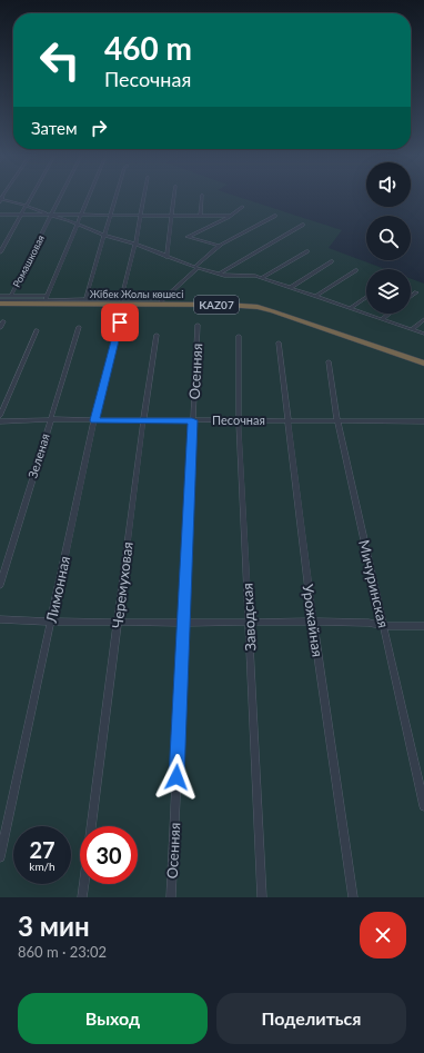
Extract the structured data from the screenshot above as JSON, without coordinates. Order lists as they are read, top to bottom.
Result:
{
  "streets": {
    "highway": ["Жібек Жолы көшесі", "KAZ07"],
    "street": [
      "Ромашковая",
      "Осенняя",
      "Песочная",
      "Зеленая",
      "Мичуринская",
      "Черемуховая",
      "Лимонная",
      "Заводская",
      "Урожайная"
    ]
  },
  "crossings": [
    ["Осенняя", "Песочная"],
    ["Песочная", "Зеленая"],
    ["Песочная", "Мичуринская"],
    ["Песочная", "Черемуховая"],
    ["Песочная", "Лимонная"],
    ["Песочная", "Заводская"],
    ["Песочная", "Урожайная"]
  ],
  "page": {
    "turn": ["460 m", "Песочная"],
    "then": "Затем",
    "speed": "27 km/h",
    "limit": "30",
    "heading": ["3 мин", "860 m · 23:02"],
    "buttons": ["Выход", "Поделиться"]
  }
}
